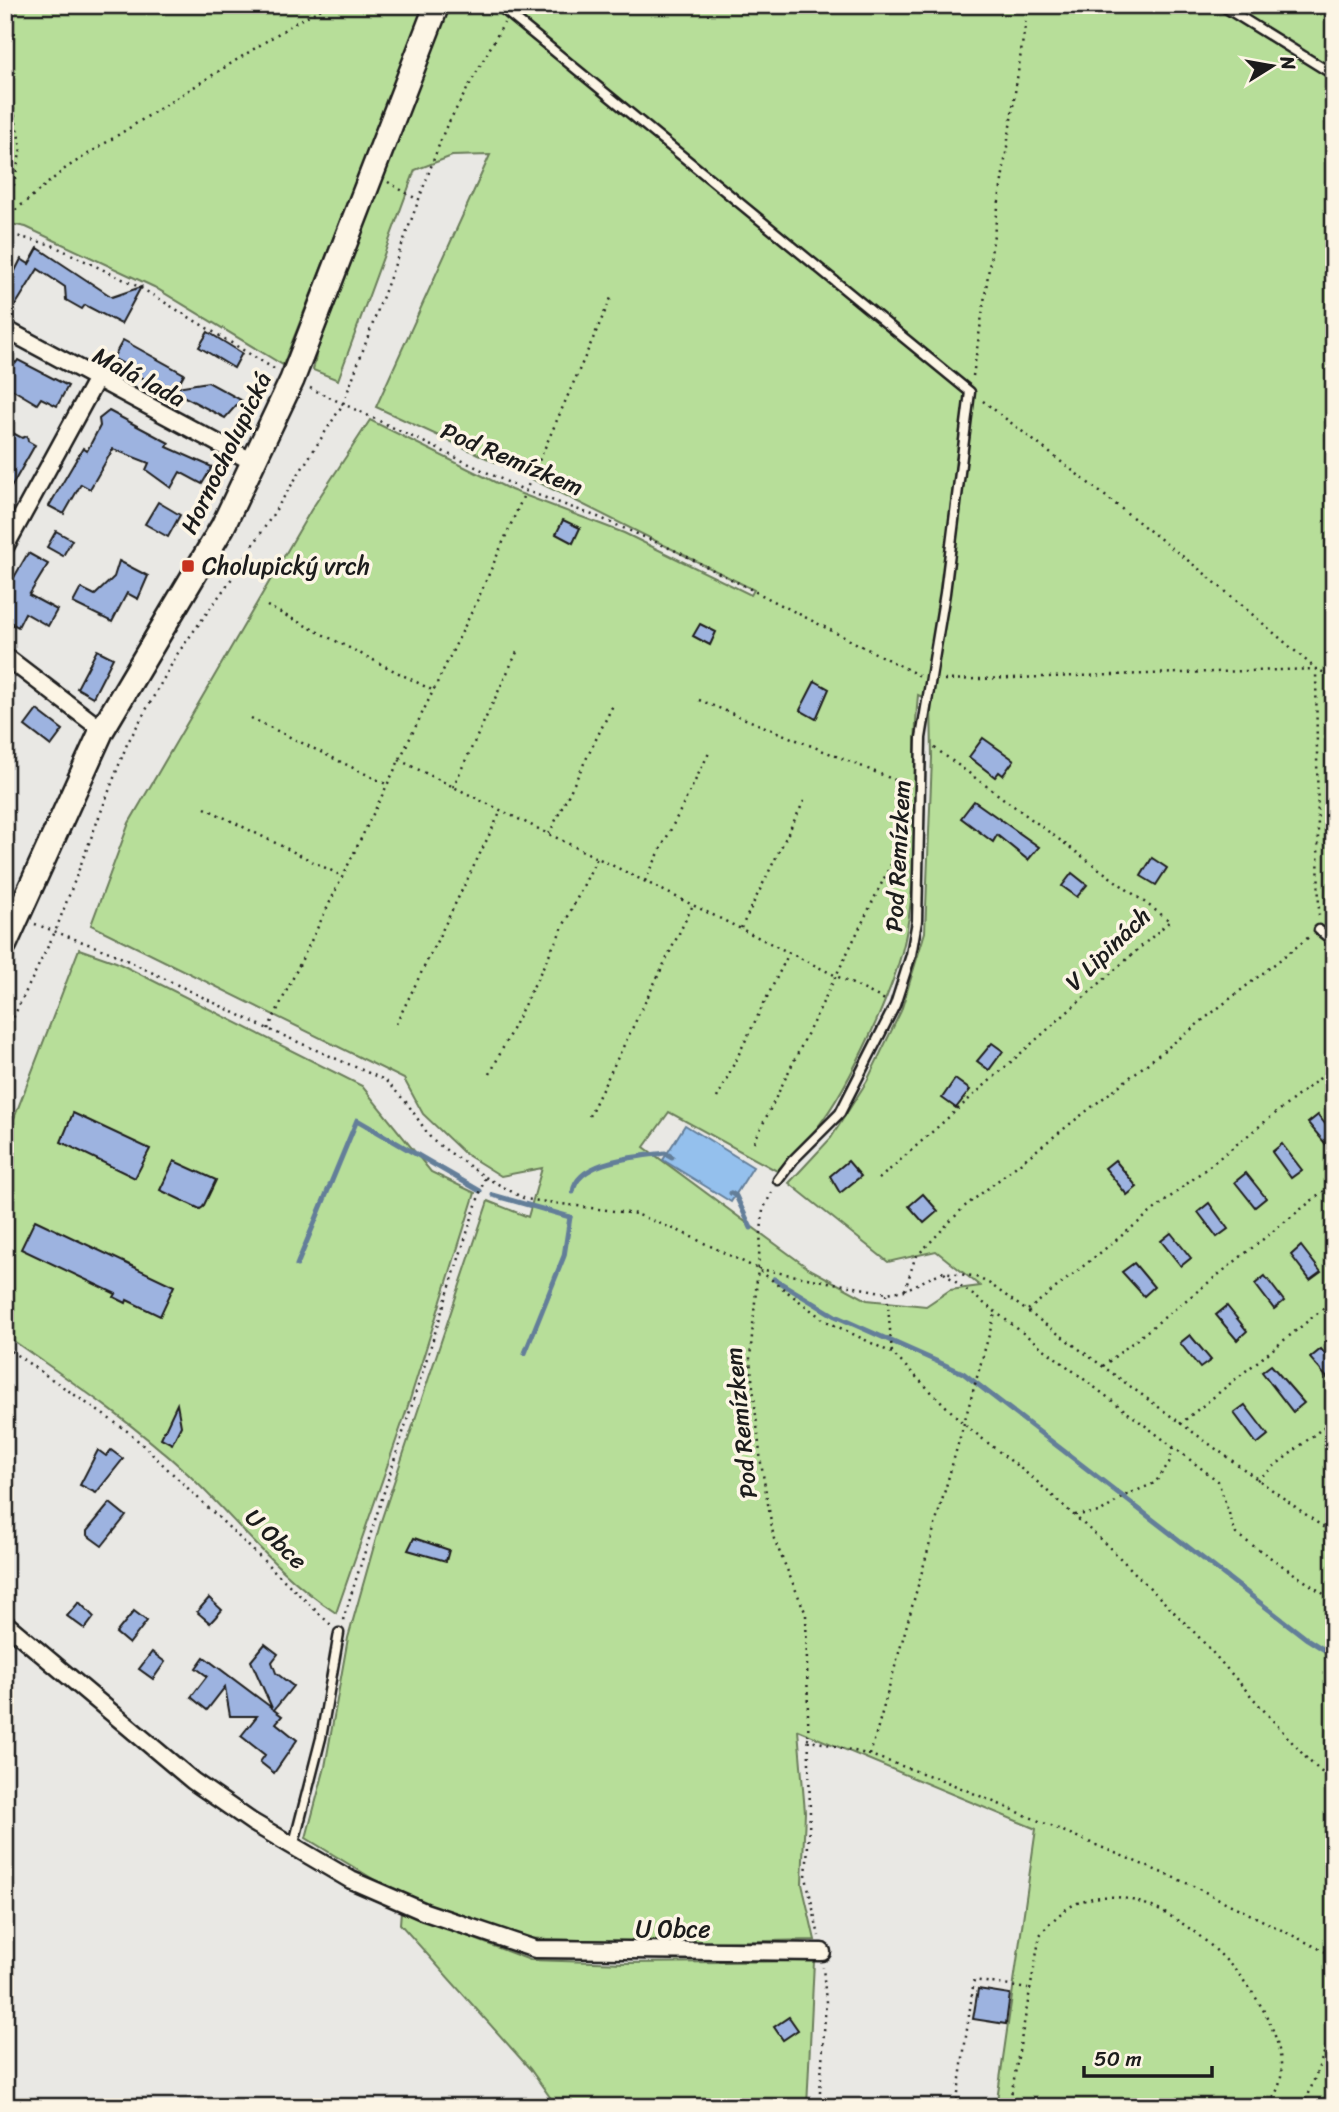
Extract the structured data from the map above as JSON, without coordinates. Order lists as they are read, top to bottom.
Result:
{
  "streets": {
    "street": ["Malá lada", "Hornocholupická", "U Obce"],
    "lane": ["Pod Remízkem"],
    "path": ["V Lipinách"]
  },
  "crossings": [
    ["Malá lada", "Hornocholupická"],
    ["Hornocholupická", "Pod Remízkem"],
    ["Pod Remízkem", "V Lipinách"],
    ["Pod Remízkem", "U Obce"]
  ],
  "places": {
    "transit": ["Cholupický vrch"]
  },
  "scale_bar": "50 m",
  "north": "right"
}
